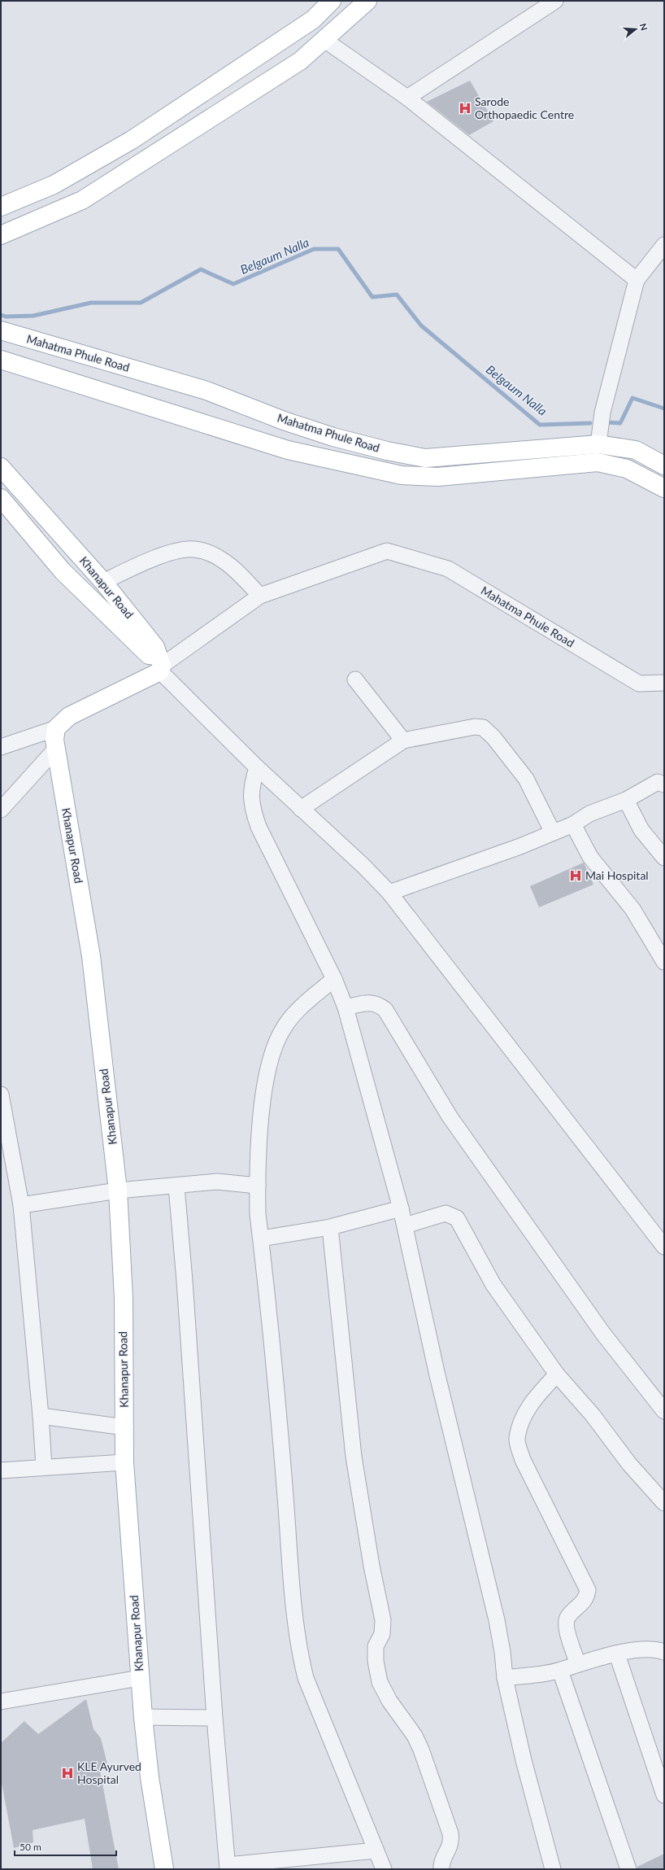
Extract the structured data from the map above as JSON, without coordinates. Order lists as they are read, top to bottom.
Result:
{
  "streets": {
    "main road": ["Mahatma Phule Road", "Khanapur Road"]
  },
  "crossings": [
    ["Mahatma Phule Road", "Khanapur Road"]
  ],
  "water": ["Belgaum Nalla"],
  "places": {
    "hospital": ["Sarode Orthopaedic Centre", "Mai Hospital", "KLE Ayurved Hospital"]
  },
  "scale_bar": "50 m",
  "north": "right"
}
